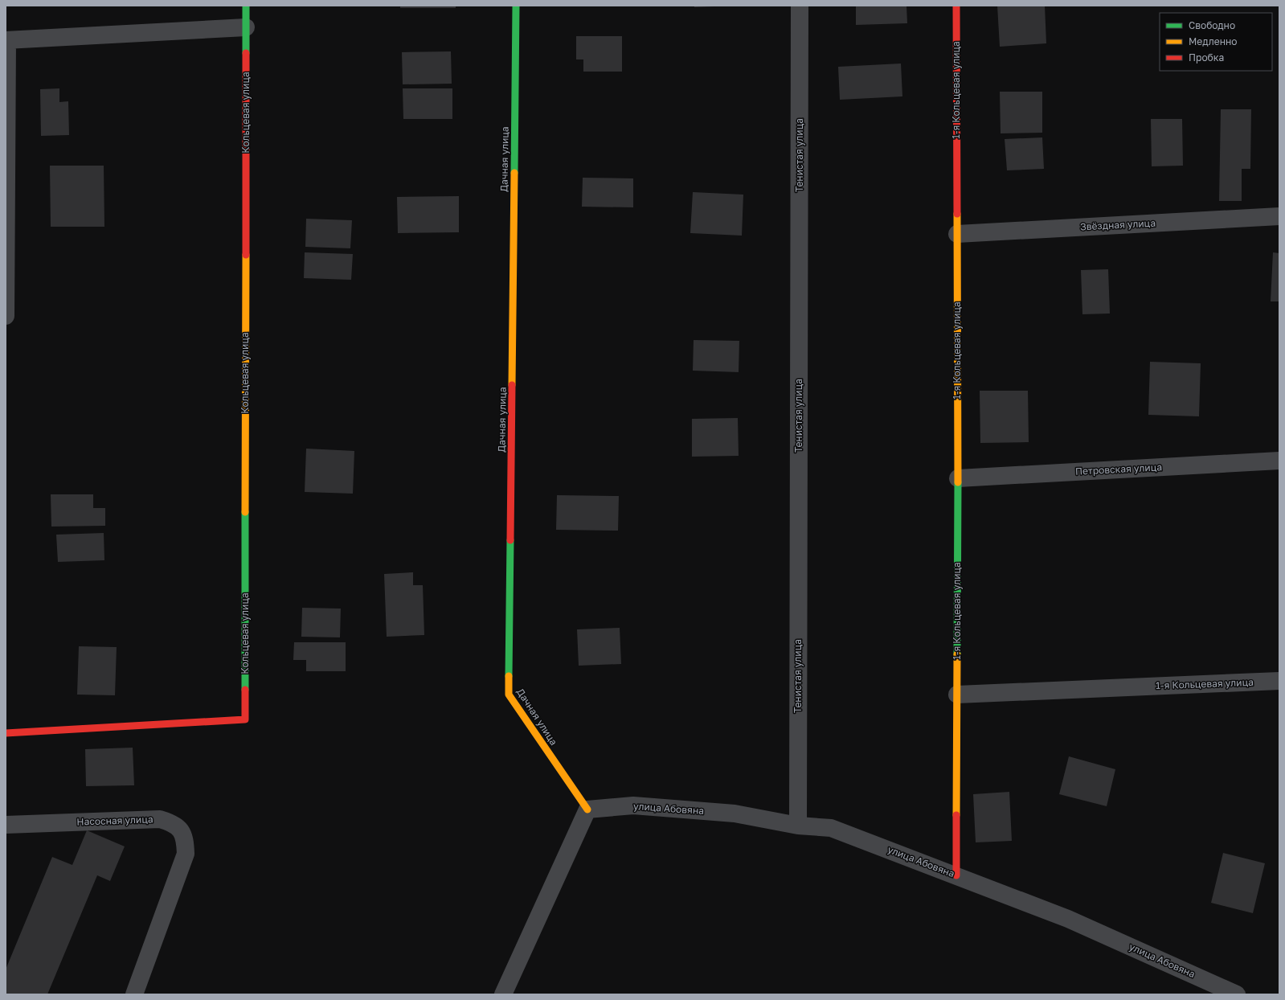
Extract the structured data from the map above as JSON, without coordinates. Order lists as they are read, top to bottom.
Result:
{
  "streets": {
    "street": [
      "1-я Кольцевая улица",
      "Кольцевая улица",
      "Тенистая улица",
      "Дачная улица",
      "Звёздная улица",
      "Петровская улица",
      "улица Абовяна",
      "Насосная улица"
    ]
  },
  "crossings": [
    ["1-я Кольцевая улица", "Звёздная улица"],
    ["1-я Кольцевая улица", "Петровская улица"],
    ["1-я Кольцевая улица", "улица Абовяна"],
    ["Тенистая улица", "улица Абовяна"],
    ["Дачная улица", "улица Абовяна"]
  ],
  "legend": ["Свободно", "Медленно", "Пробка"]
}
